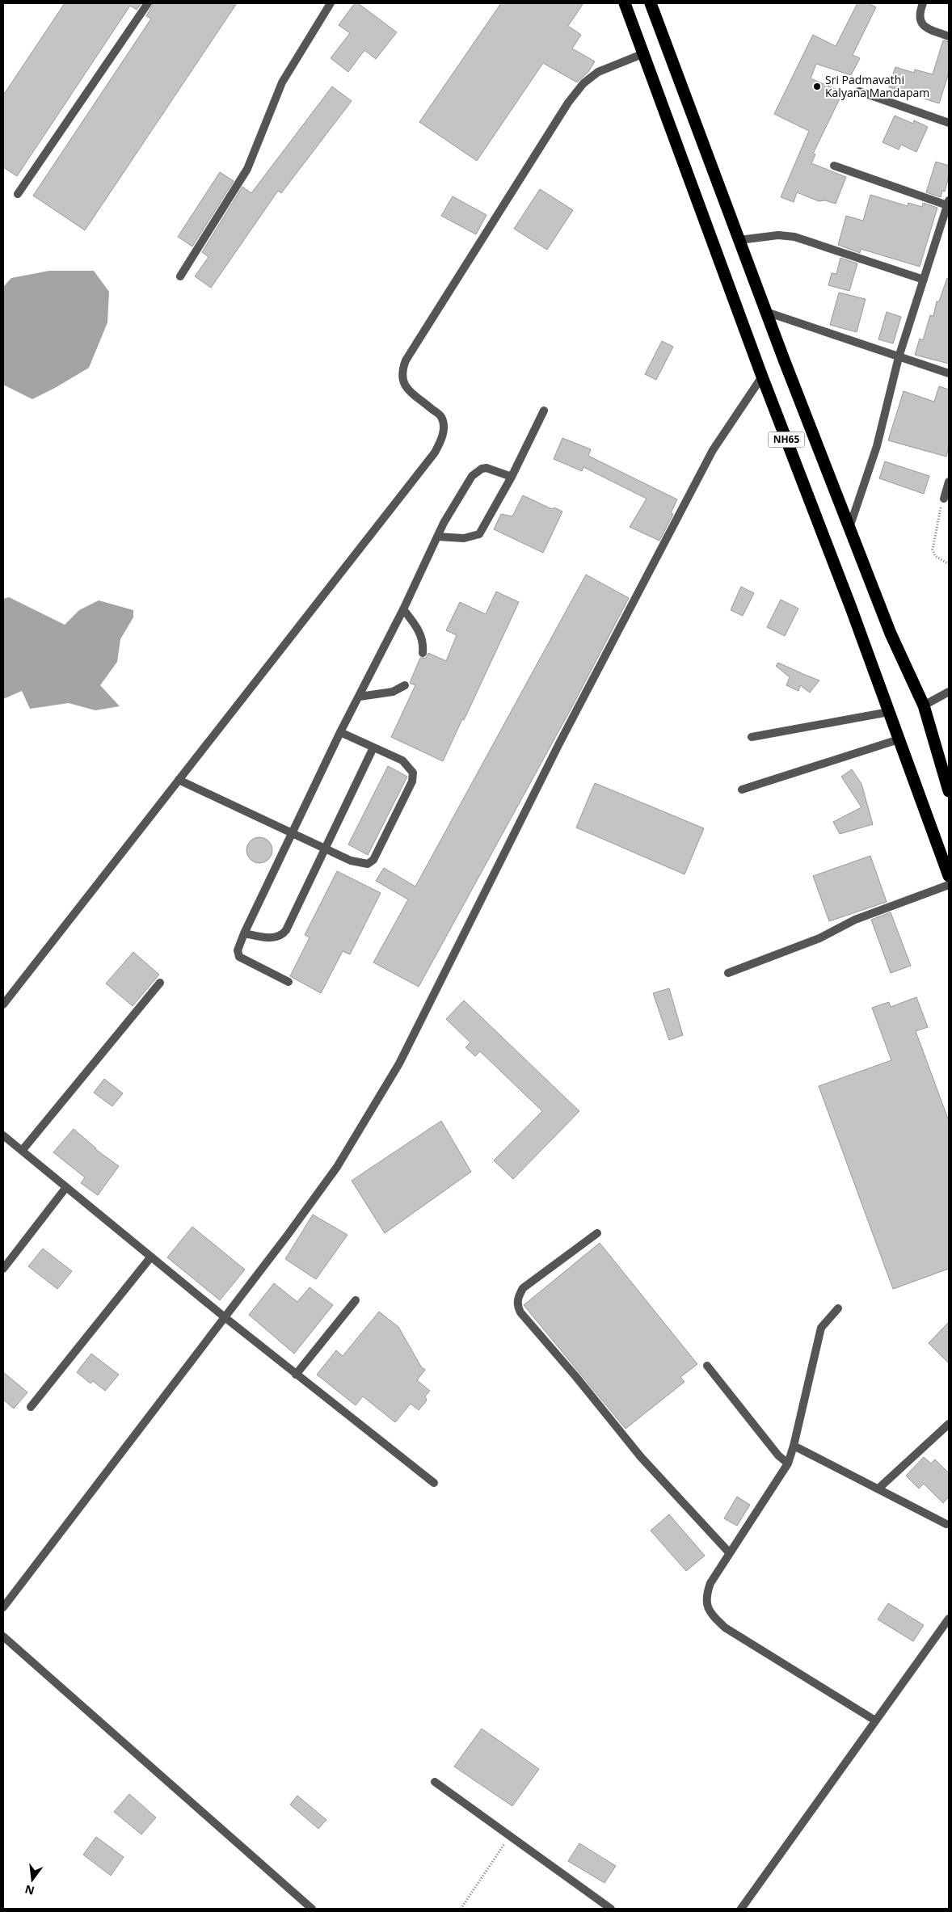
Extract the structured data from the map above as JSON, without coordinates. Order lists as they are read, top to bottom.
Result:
{
  "streets": {
    "highway": ["NH65"]
  },
  "places": ["Sri Padmavathi Kalyana Mandapam"],
  "north": "bottom"
}
